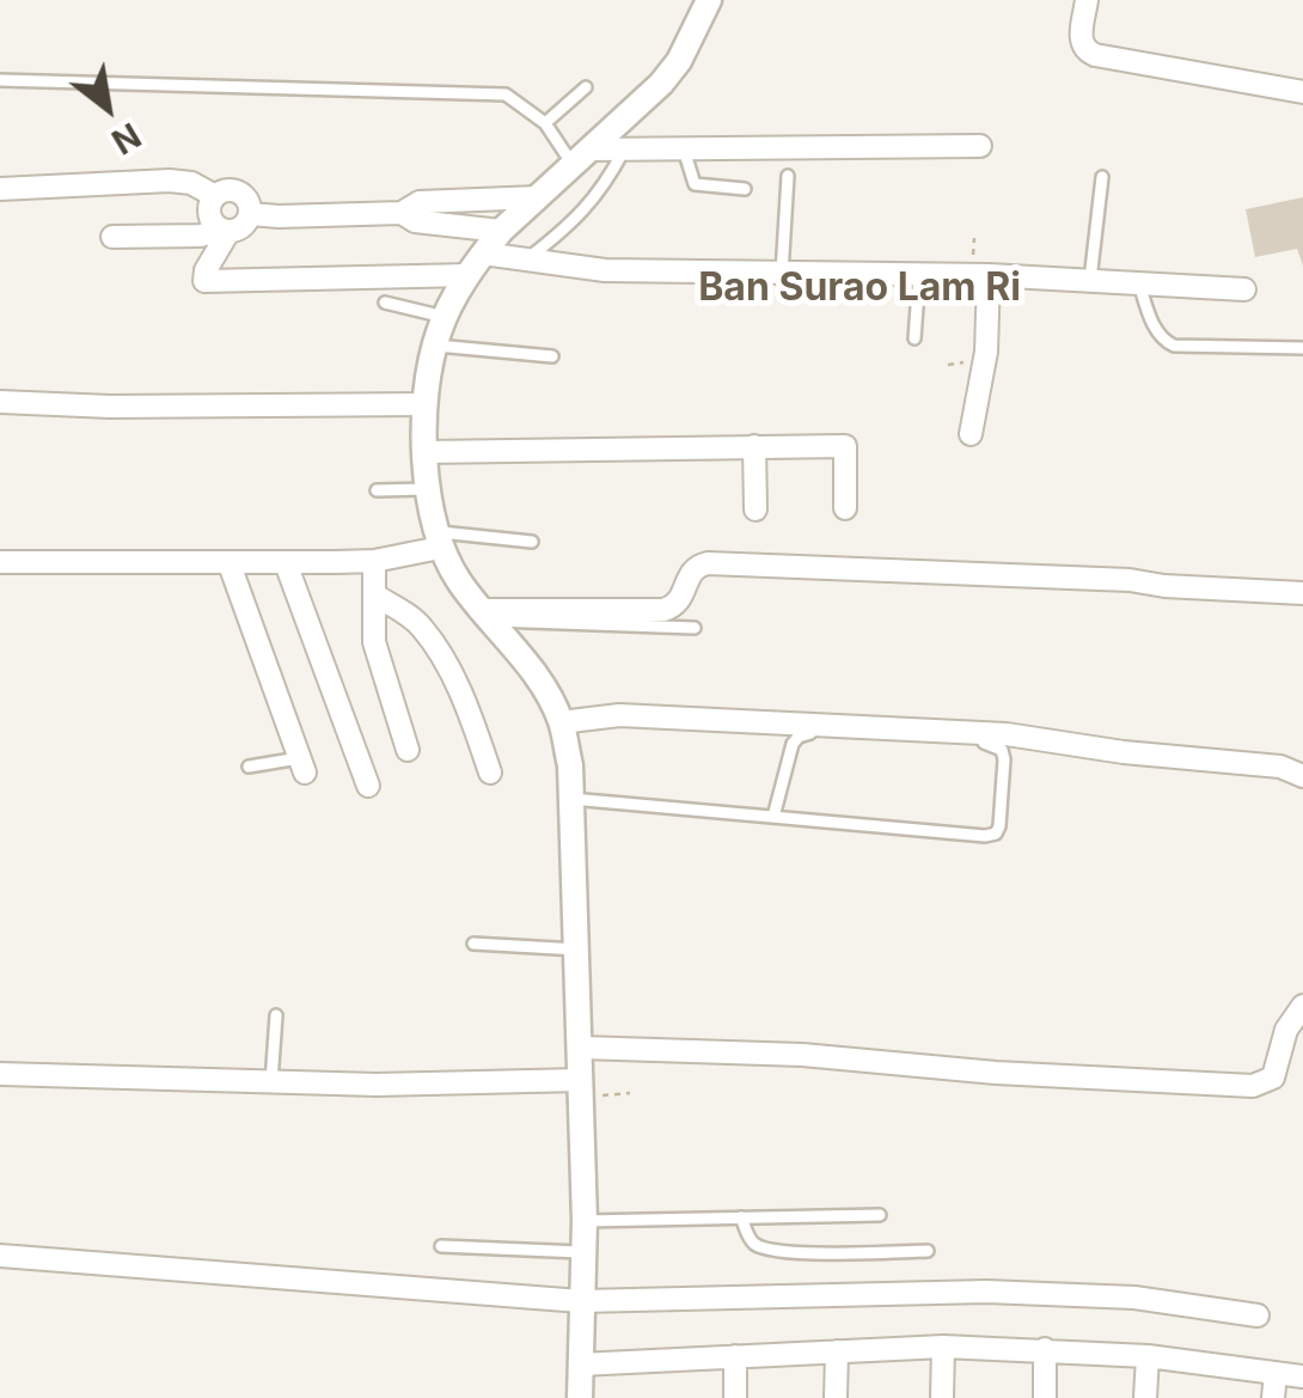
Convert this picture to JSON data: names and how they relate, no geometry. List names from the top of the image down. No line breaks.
{"districts":["Ban Surao Lam Ri"],"north":"bottom right"}
